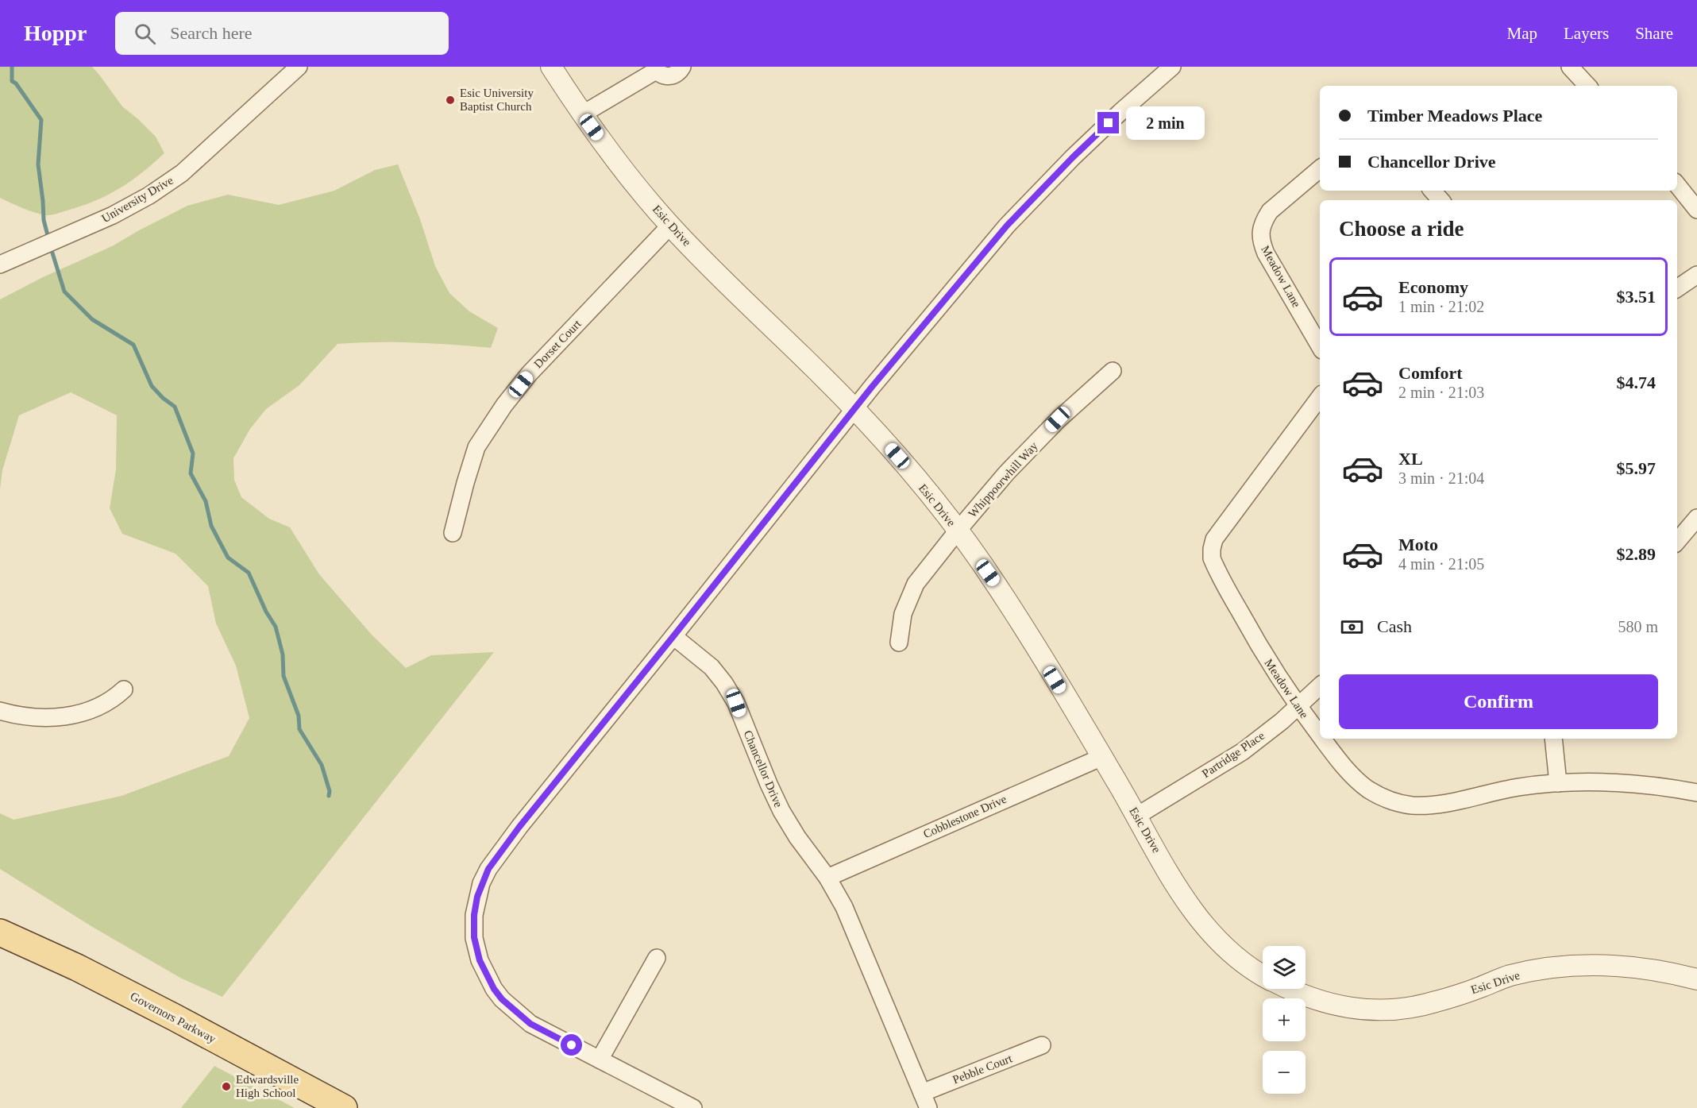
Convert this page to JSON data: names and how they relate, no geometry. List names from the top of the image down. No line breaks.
{"streets":{"main road":["Governors Parkway"],"street":["University Drive","Esic Drive","Meadow Lane","Dorset Court","Whippoorwhill Way","Partridge Place","Chancellor Drive","Cobblestone Drive","Pebble Court"]},"crossings":[["Esic Drive","Dorset Court"],["Esic Drive","Whippoorwhill Way"],["Esic Drive","Partridge Place"],["Esic Drive","Cobblestone Drive"],["Meadow Lane","Partridge Place"],["Chancellor Drive","Cobblestone Drive"],["Chancellor Drive","Pebble Court"]],"places":["Esic University Baptist Church","Edwardsville High School"],"page":{"header":"Hoppr","search":"Search here","nav":["Map","Layers","Share"],"banner":["Timber Meadows Place","Chancellor Drive"],"bubble":"2 min","heading":"Choose a ride","list":[{"name":"Economy","note":"1 min · 21:02","value":"$3.51"},{"name":"Comfort","note":"2 min · 21:03","value":"$4.74"},{"name":"XL","note":"3 min · 21:04","value":"$5.97"},{"name":"Moto","note":"4 min · 21:05","value":"$2.89"}],"pay":["Cash","580 m"],"buttons":"Confirm","map_buttons":["+","−"]}}
